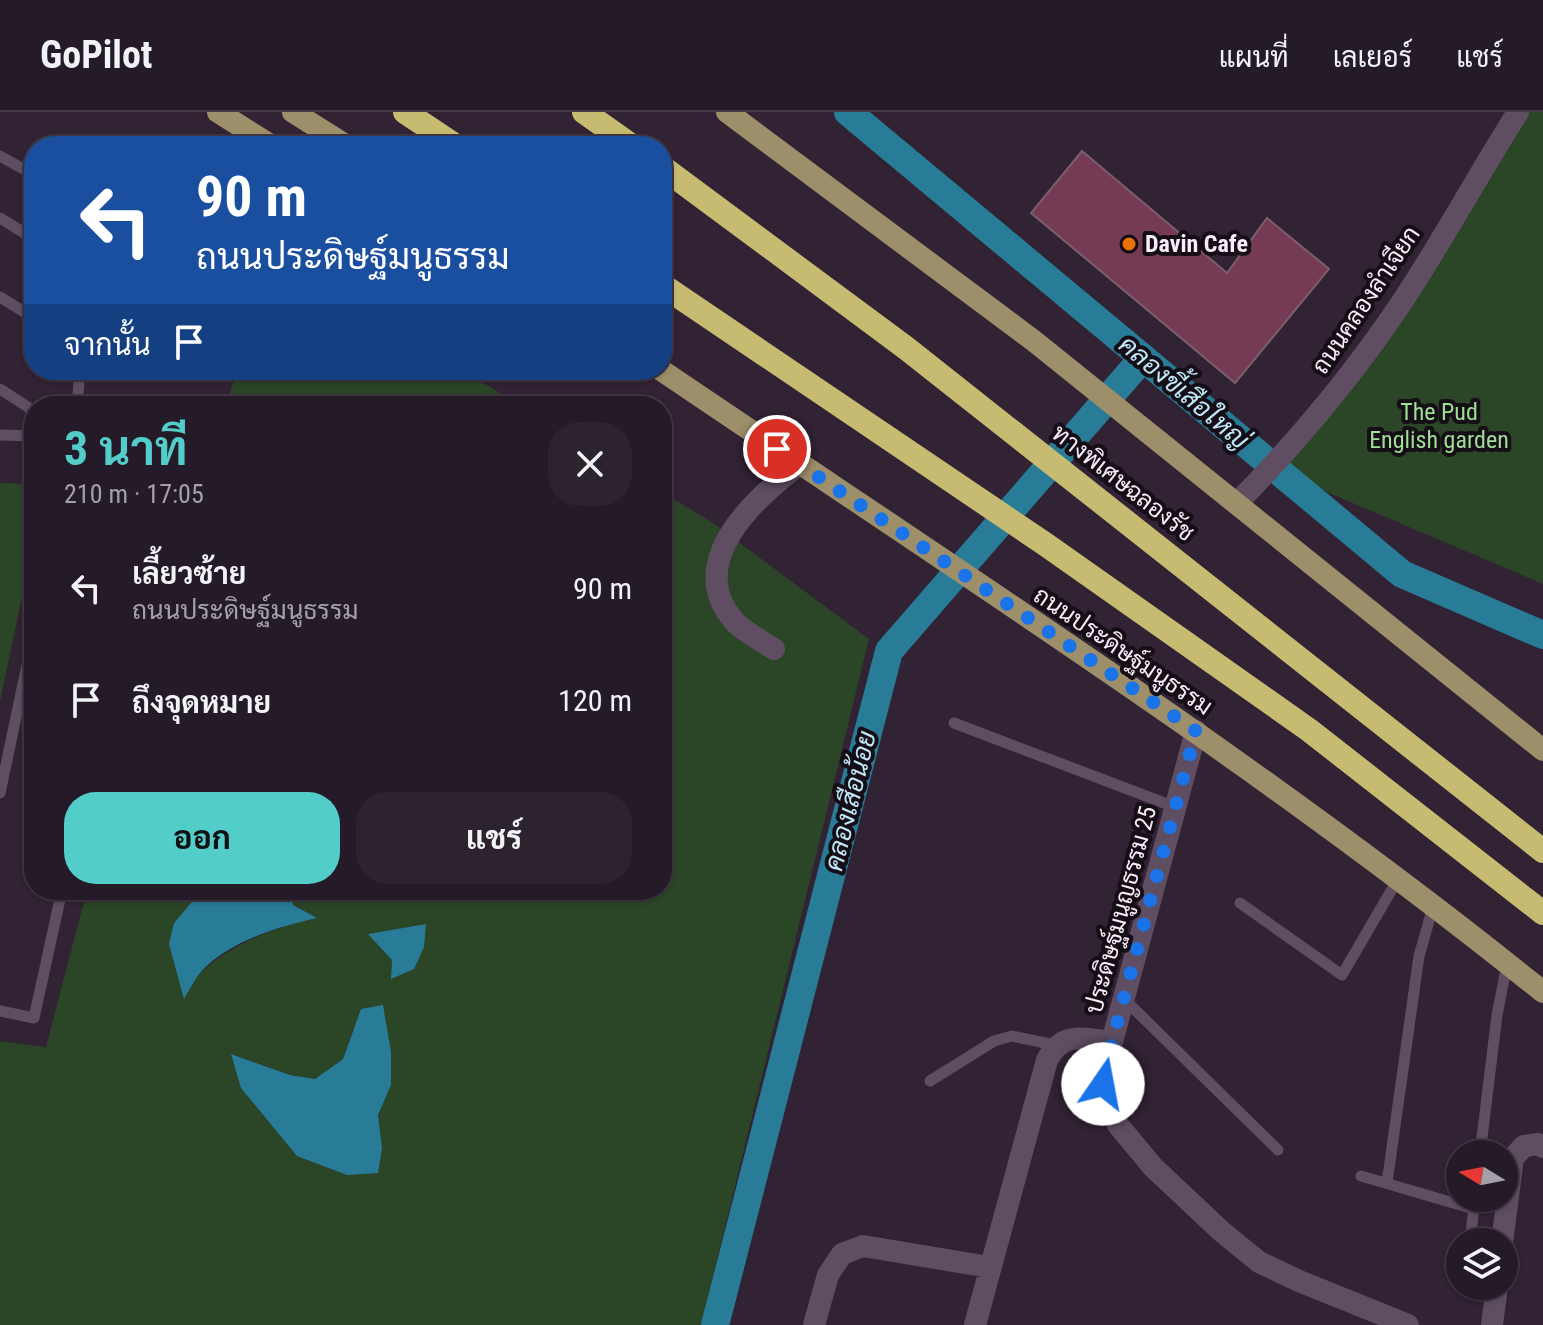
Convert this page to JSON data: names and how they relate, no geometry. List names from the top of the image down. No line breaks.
{"streets":{"highway":["ทางพิเศษฉลองรัช"],"main road":["ถนนประดิษฐ์มนูธรรม"],"street":["ถนนคลองลำเจียก","ประดิษฐ์มนูญธรรม 25"]},"crossings":[["ถนนประดิษฐ์มนูธรรม","ประดิษฐ์มนูญธรรม 25"]],"water":["คลองขี้เสือใหญ่","คลองเสือน้อย"],"parks":["The Pud English garden"],"places":["Davin Cafe"],"north":"left","page":{"header":"GoPilot","nav":["แผนที่","เลเยอร์","แชร์"],"turn":["90 m","ถนนประดิษฐ์มนูธรรม"],"then":"จากนั้น","heading":["3 นาที","210 m · 17:05"],"list":[{"name":"เลี้ยวซ้าย","note":"ถนนประดิษฐ์มนูธรรม","value":"90 m"},{"name":"ถึงจุดหมาย","value":"120 m"}],"buttons":["ออก","แชร์"]}}
